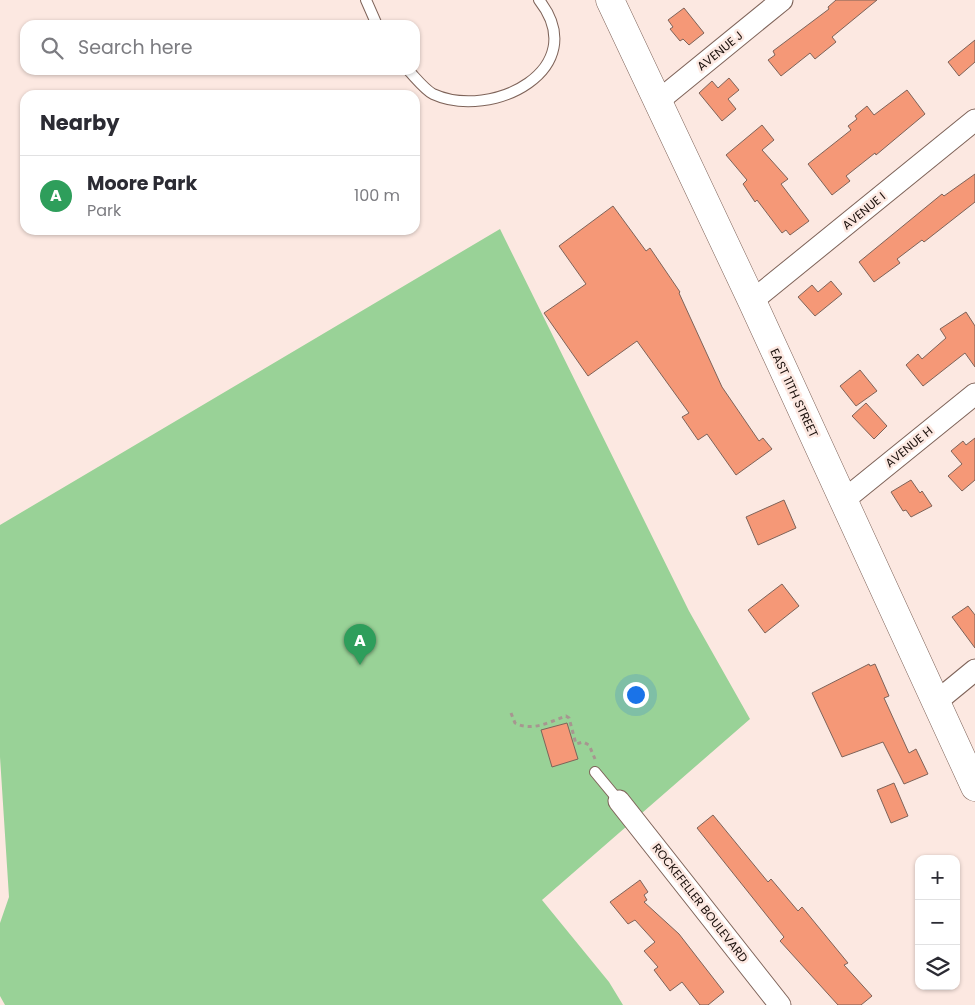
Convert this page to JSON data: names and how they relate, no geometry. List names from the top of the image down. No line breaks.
{"streets":{"street":["AVENUE J","AVENUE I","EAST 11TH STREET","AVENUE H","ROCKEFELLER BOULEVARD"]},"crossings":[["AVENUE J","EAST 11TH STREET"],["AVENUE I","EAST 11TH STREET"],["EAST 11TH STREET","AVENUE H"]],"page":{"search":"Search here","heading":"Nearby","list":[{"mark":"A","name":"Moore Park","note":"Park","value":"100 m"}],"pins":"A","map_buttons":["+","−"]}}
